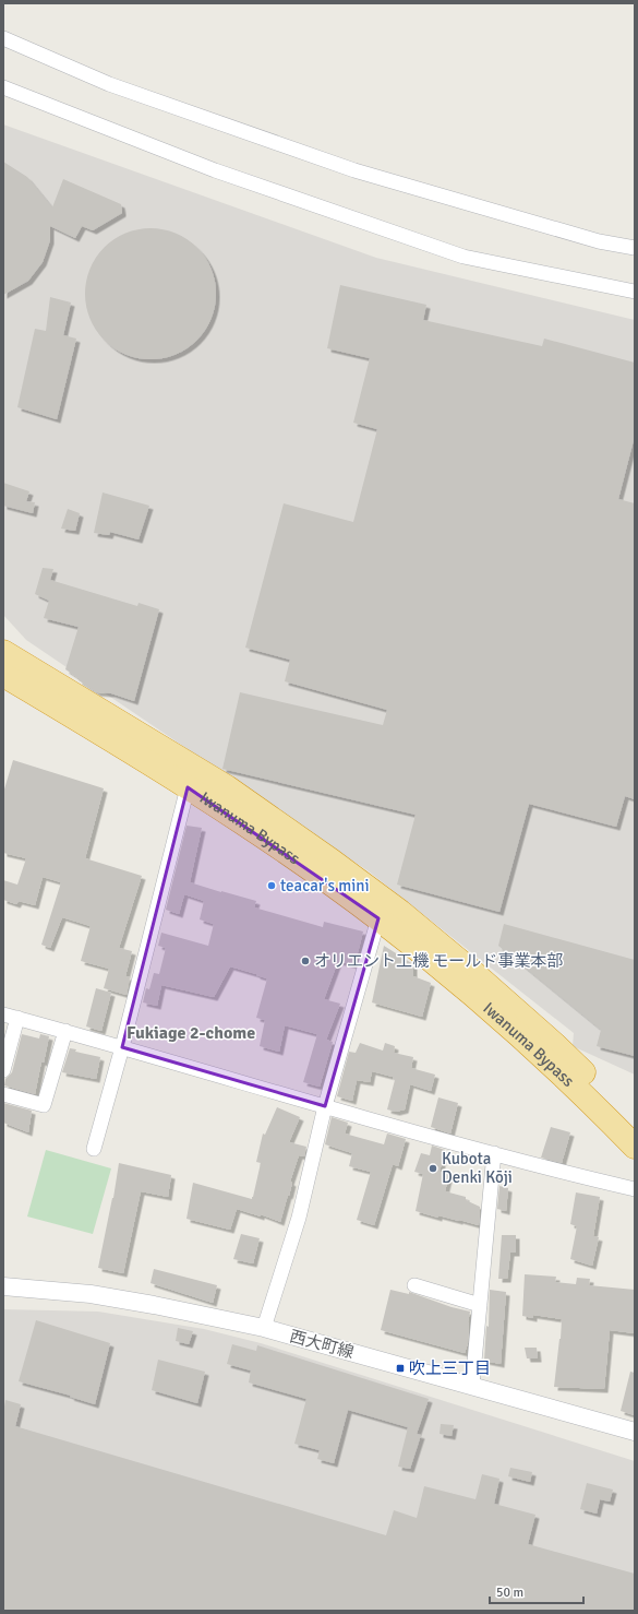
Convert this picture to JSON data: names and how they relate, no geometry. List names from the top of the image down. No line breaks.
{"streets":{"highway":["Iwanuma Bypass"],"street":["西大町線"]},"districts":["Fukiage 2-chome"],"places":{"other":["teacar's mini","オリエント工機 モールド事業本部","Kubota Denki Kōji"],"transit":["吹上三丁目"]},"scale_bar":"50 m"}
